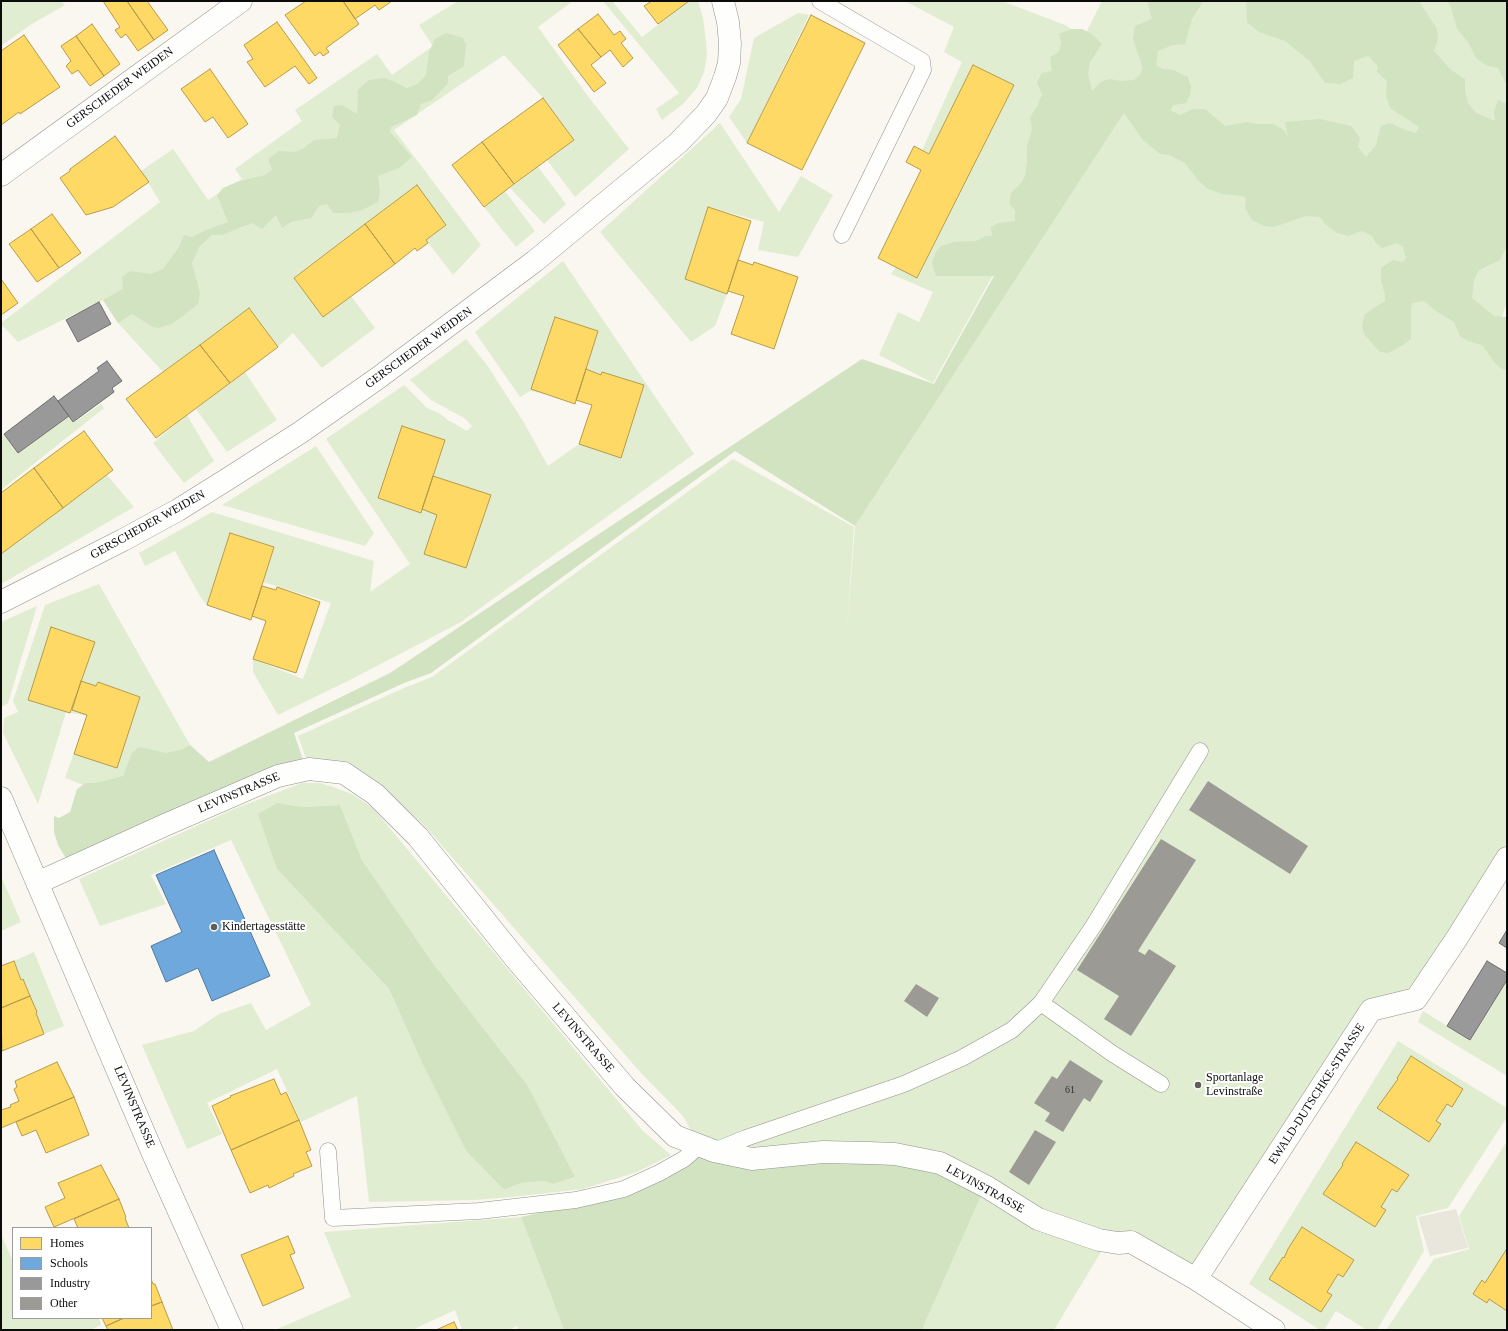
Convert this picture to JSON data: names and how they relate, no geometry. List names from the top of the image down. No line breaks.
{"streets":{"street":["GERSCHEDER WEIDEN","LEVINSTRASSE","EWALD-DUTSCHKE-STRASSE"]},"crossings":[["LEVINSTRASSE","EWALD-DUTSCHKE-STRASSE"]],"places":["Kindertagesstätte","Sportanlage Levinstraße"],"house_numbers":["61"],"legend":["Homes","Schools","Industry","Other"]}
